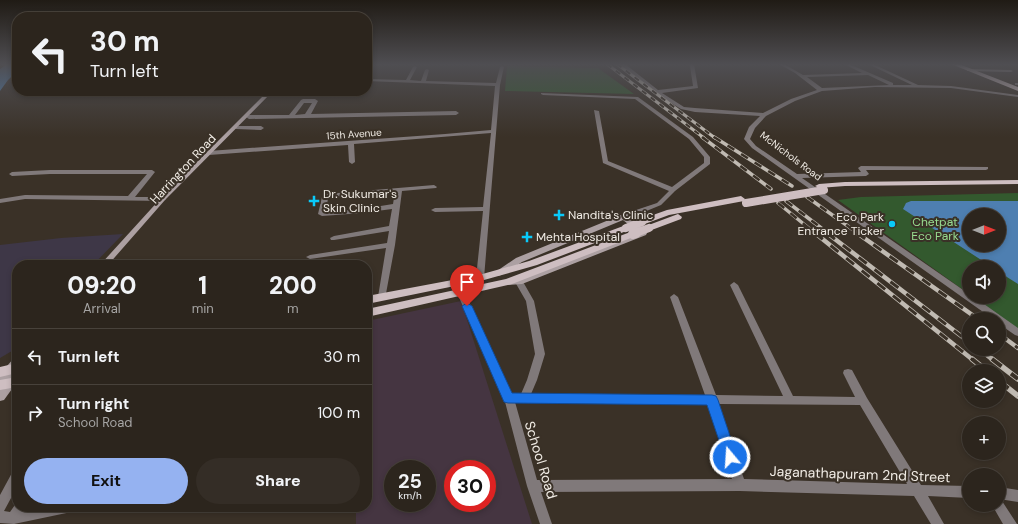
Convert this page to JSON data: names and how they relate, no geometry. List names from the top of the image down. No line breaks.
{"streets":{"street":["15th Avenue","McNichols Road","Harrington Road","School Road","Jaganathapuram 2nd Street"]},"crossings":[["15th Avenue","Harrington Road"],["School Road","Jaganathapuram 2nd Street"]],"parks":["Chetpat Eco Park"],"places":{"health":["Dr. Sukumar's Skin Clinic","Nandita's Clinic","Mehta Hospital"],"other":["Eco Park Entrance Ticker"]},"north":"right","page":{"turn":["30 m","Turn left"],"map_buttons":["+","−"],"eta":["09:20","Arrival","1","min","200","m"],"list":[{"name":"Turn left","value":"30 m"},{"name":"Turn right","note":"School Road","value":"100 m"}],"buttons":["Exit","Share"],"speed":"25 km/h","limit":"30"}}
